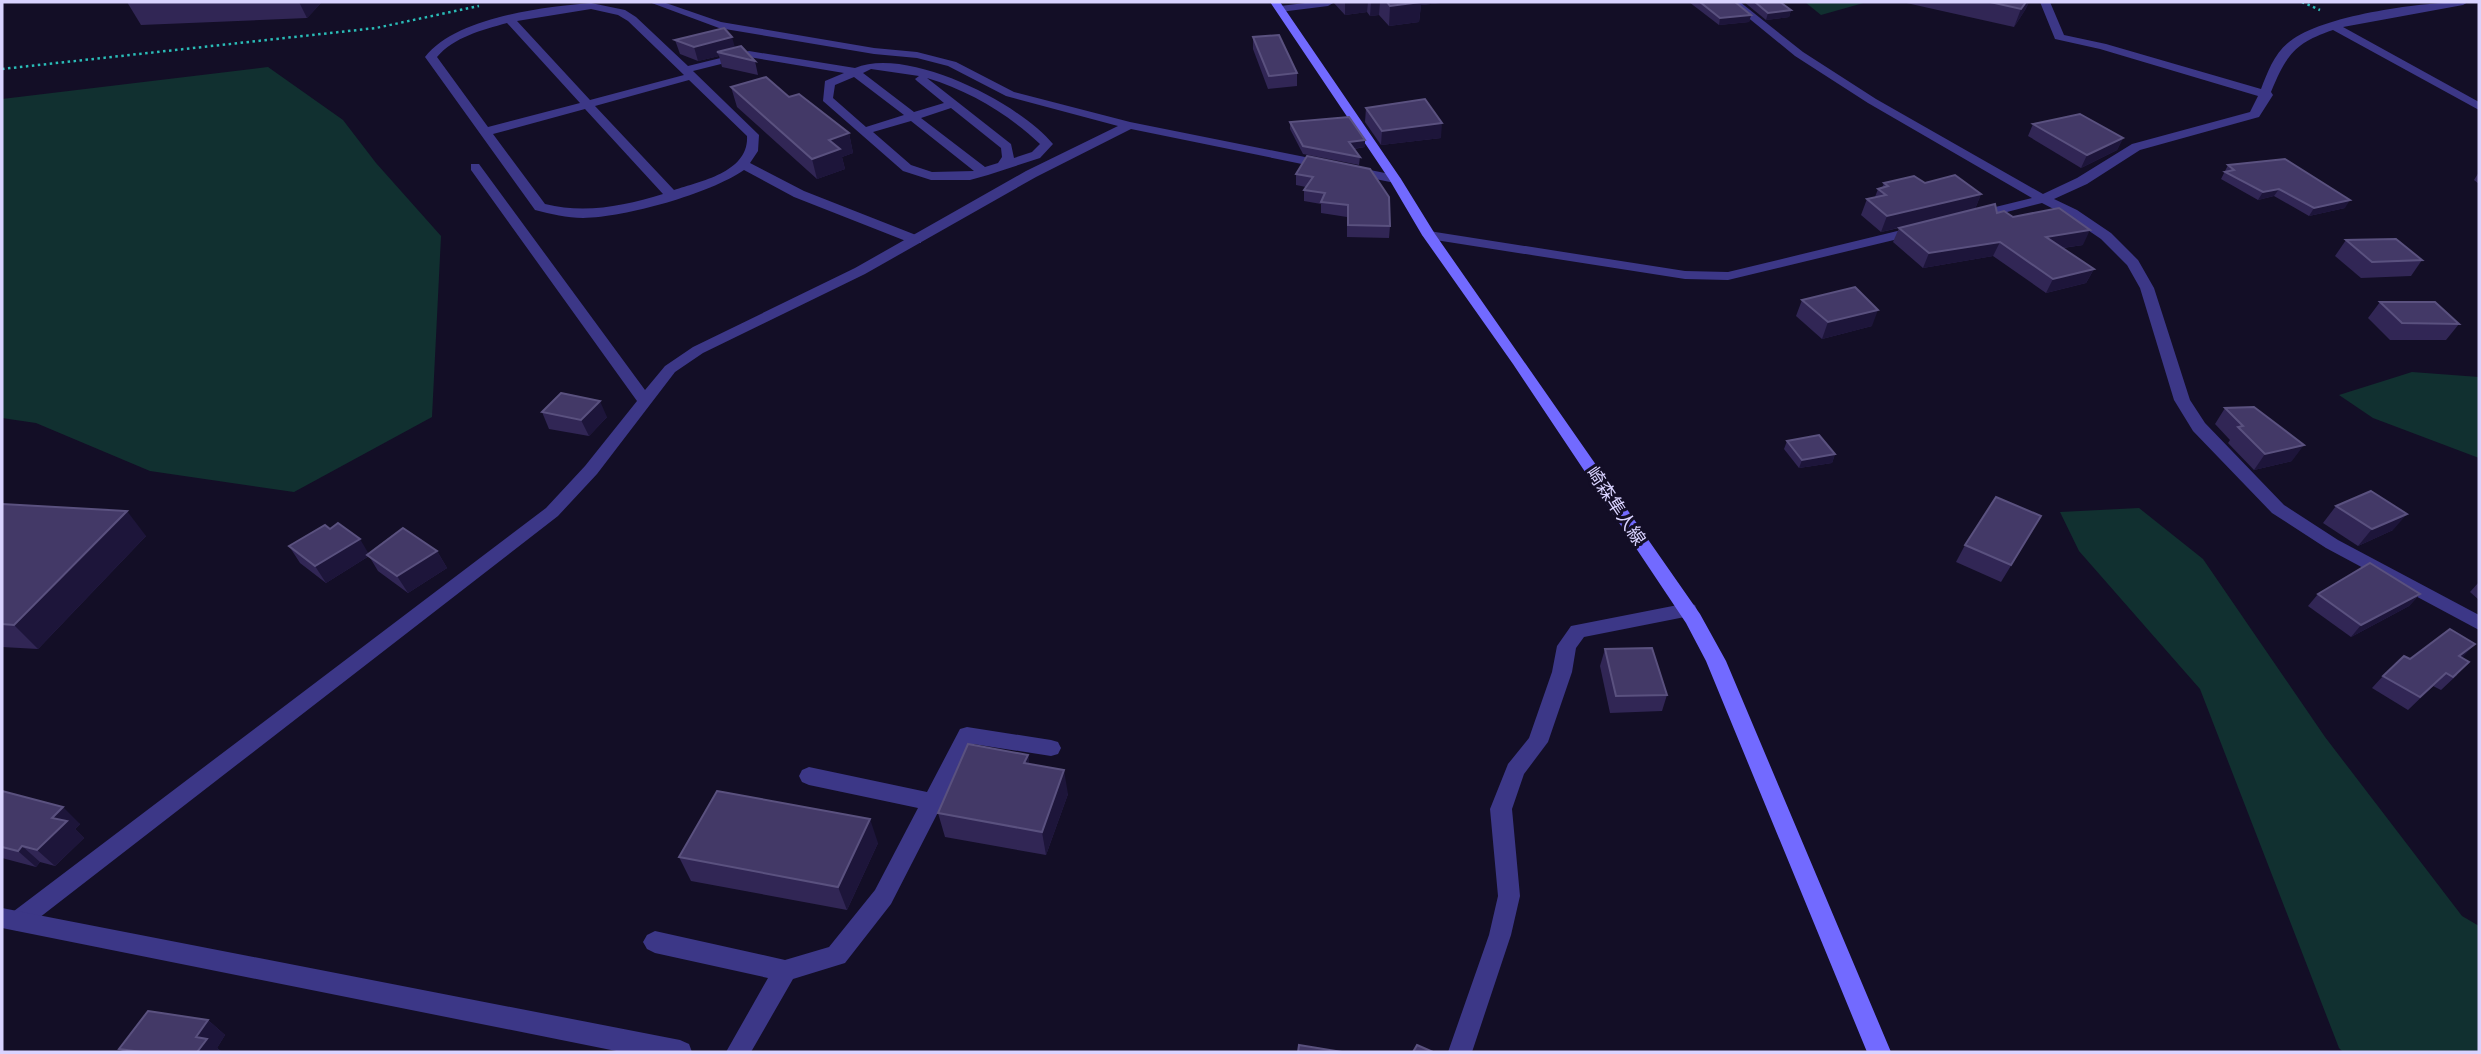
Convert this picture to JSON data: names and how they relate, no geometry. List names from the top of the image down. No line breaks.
{"streets":{"main road":["崎森隼人線"]}}
